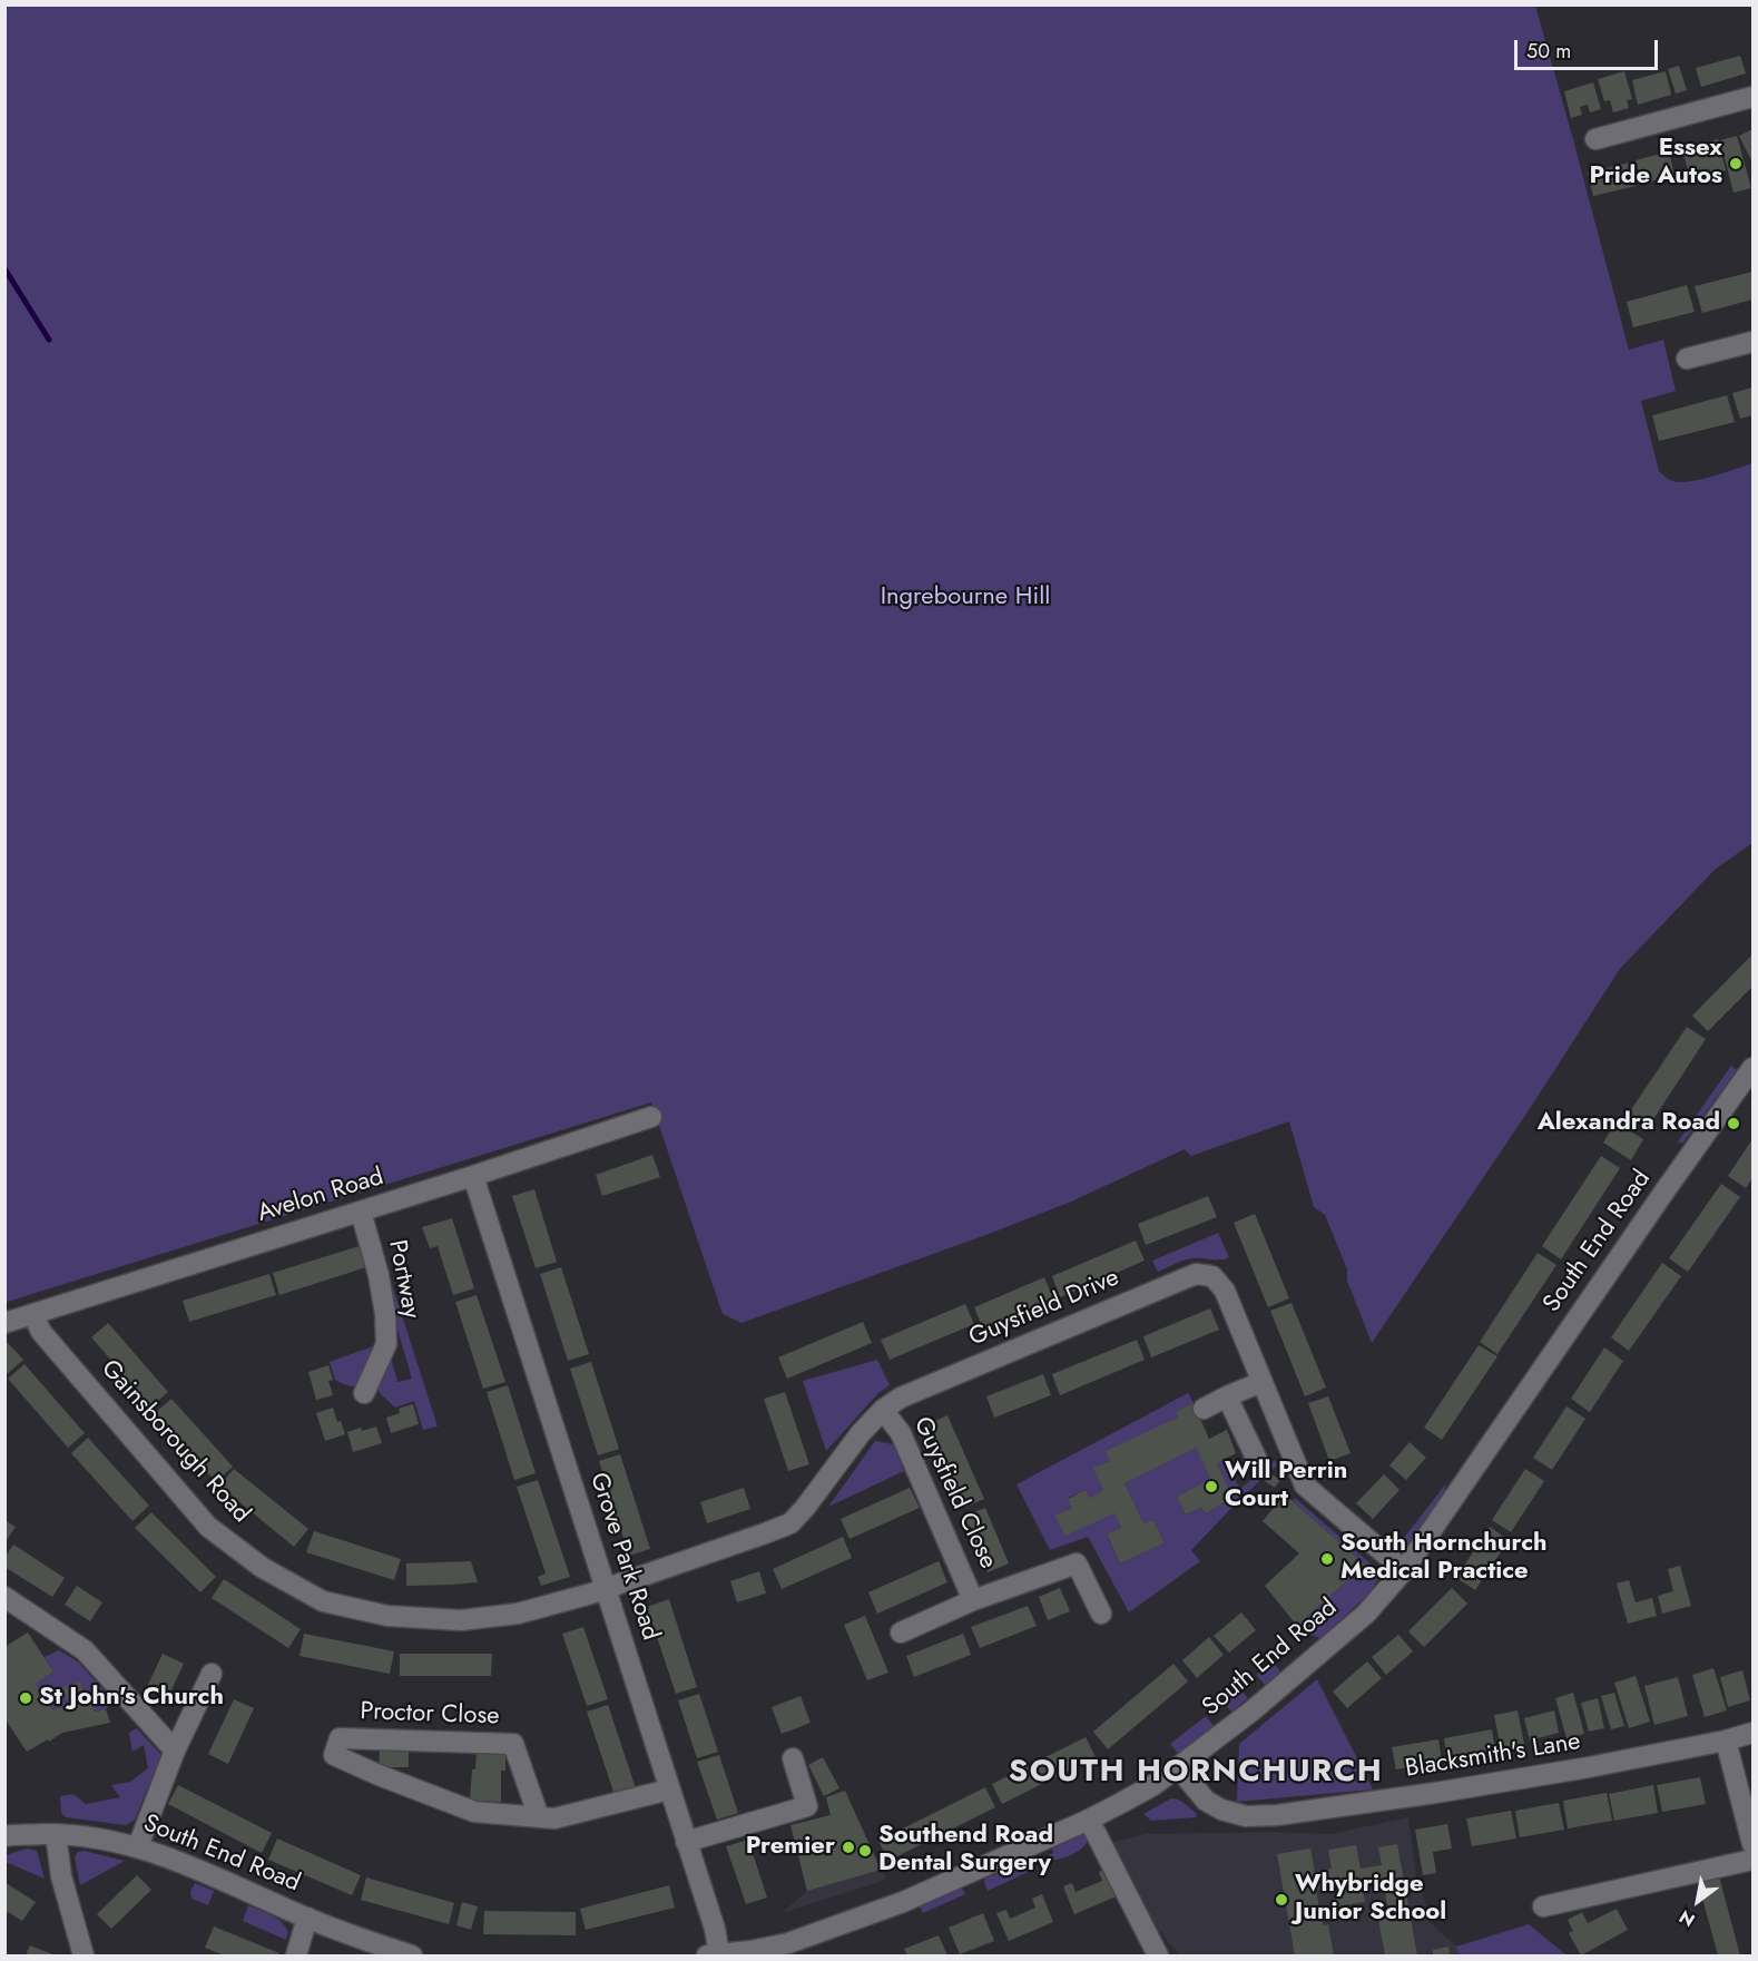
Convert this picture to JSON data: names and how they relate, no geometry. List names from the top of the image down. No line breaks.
{"streets":{"street":["Avelon Road","South End Road","Portway","Guysfield Drive","Gainsborough Road","Guysfield Close","Grove Park Road","Proctor Close","Blacksmith's Lane"]},"crossings":[["Avelon Road","Portway"],["Avelon Road","Gainsborough Road"],["Avelon Road","Grove Park Road"],["South End Road","Guysfield Drive"],["South End Road","Grove Park Road"],["South End Road","Blacksmith's Lane"],["Guysfield Drive","Gainsborough Road"],["Guysfield Drive","Guysfield Close"],["Guysfield Drive","Grove Park Road"],["Gainsborough Road","Grove Park Road"],["Grove Park Road","Proctor Close"]],"districts":["SOUTH HORNCHURCH"],"parks":["Ingrebourne Hill"],"places":["Essex Pride Autos","Alexandra Road","Will Perrin Court","South Hornchurch Medical Practice","St John's Church","Premier","Southend Road Dental Surgery","Whybridge Junior School"],"scale_bar":"50 m","north":"bottom left"}
